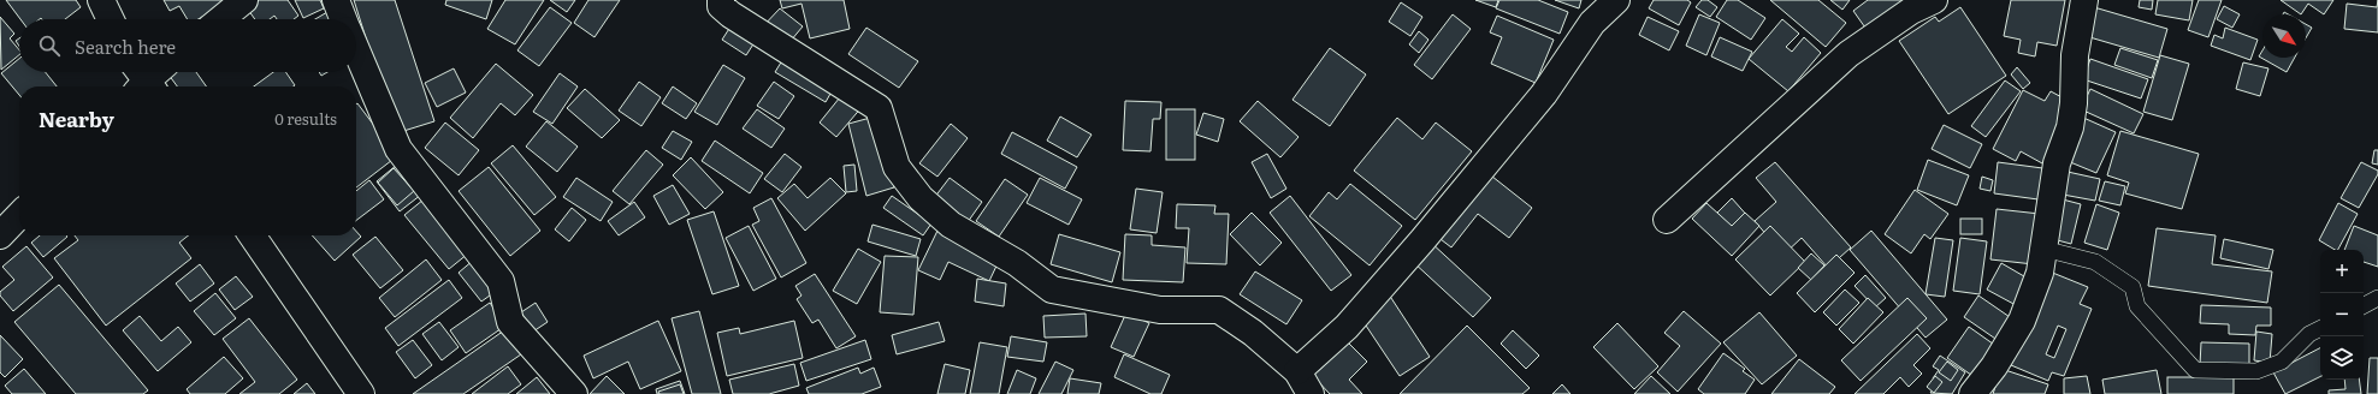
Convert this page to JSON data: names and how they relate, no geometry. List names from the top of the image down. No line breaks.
{"north":"bottom right","page":{"search":"Search here","heading":["Nearby","0 results"],"map_buttons":["+","−"]}}
